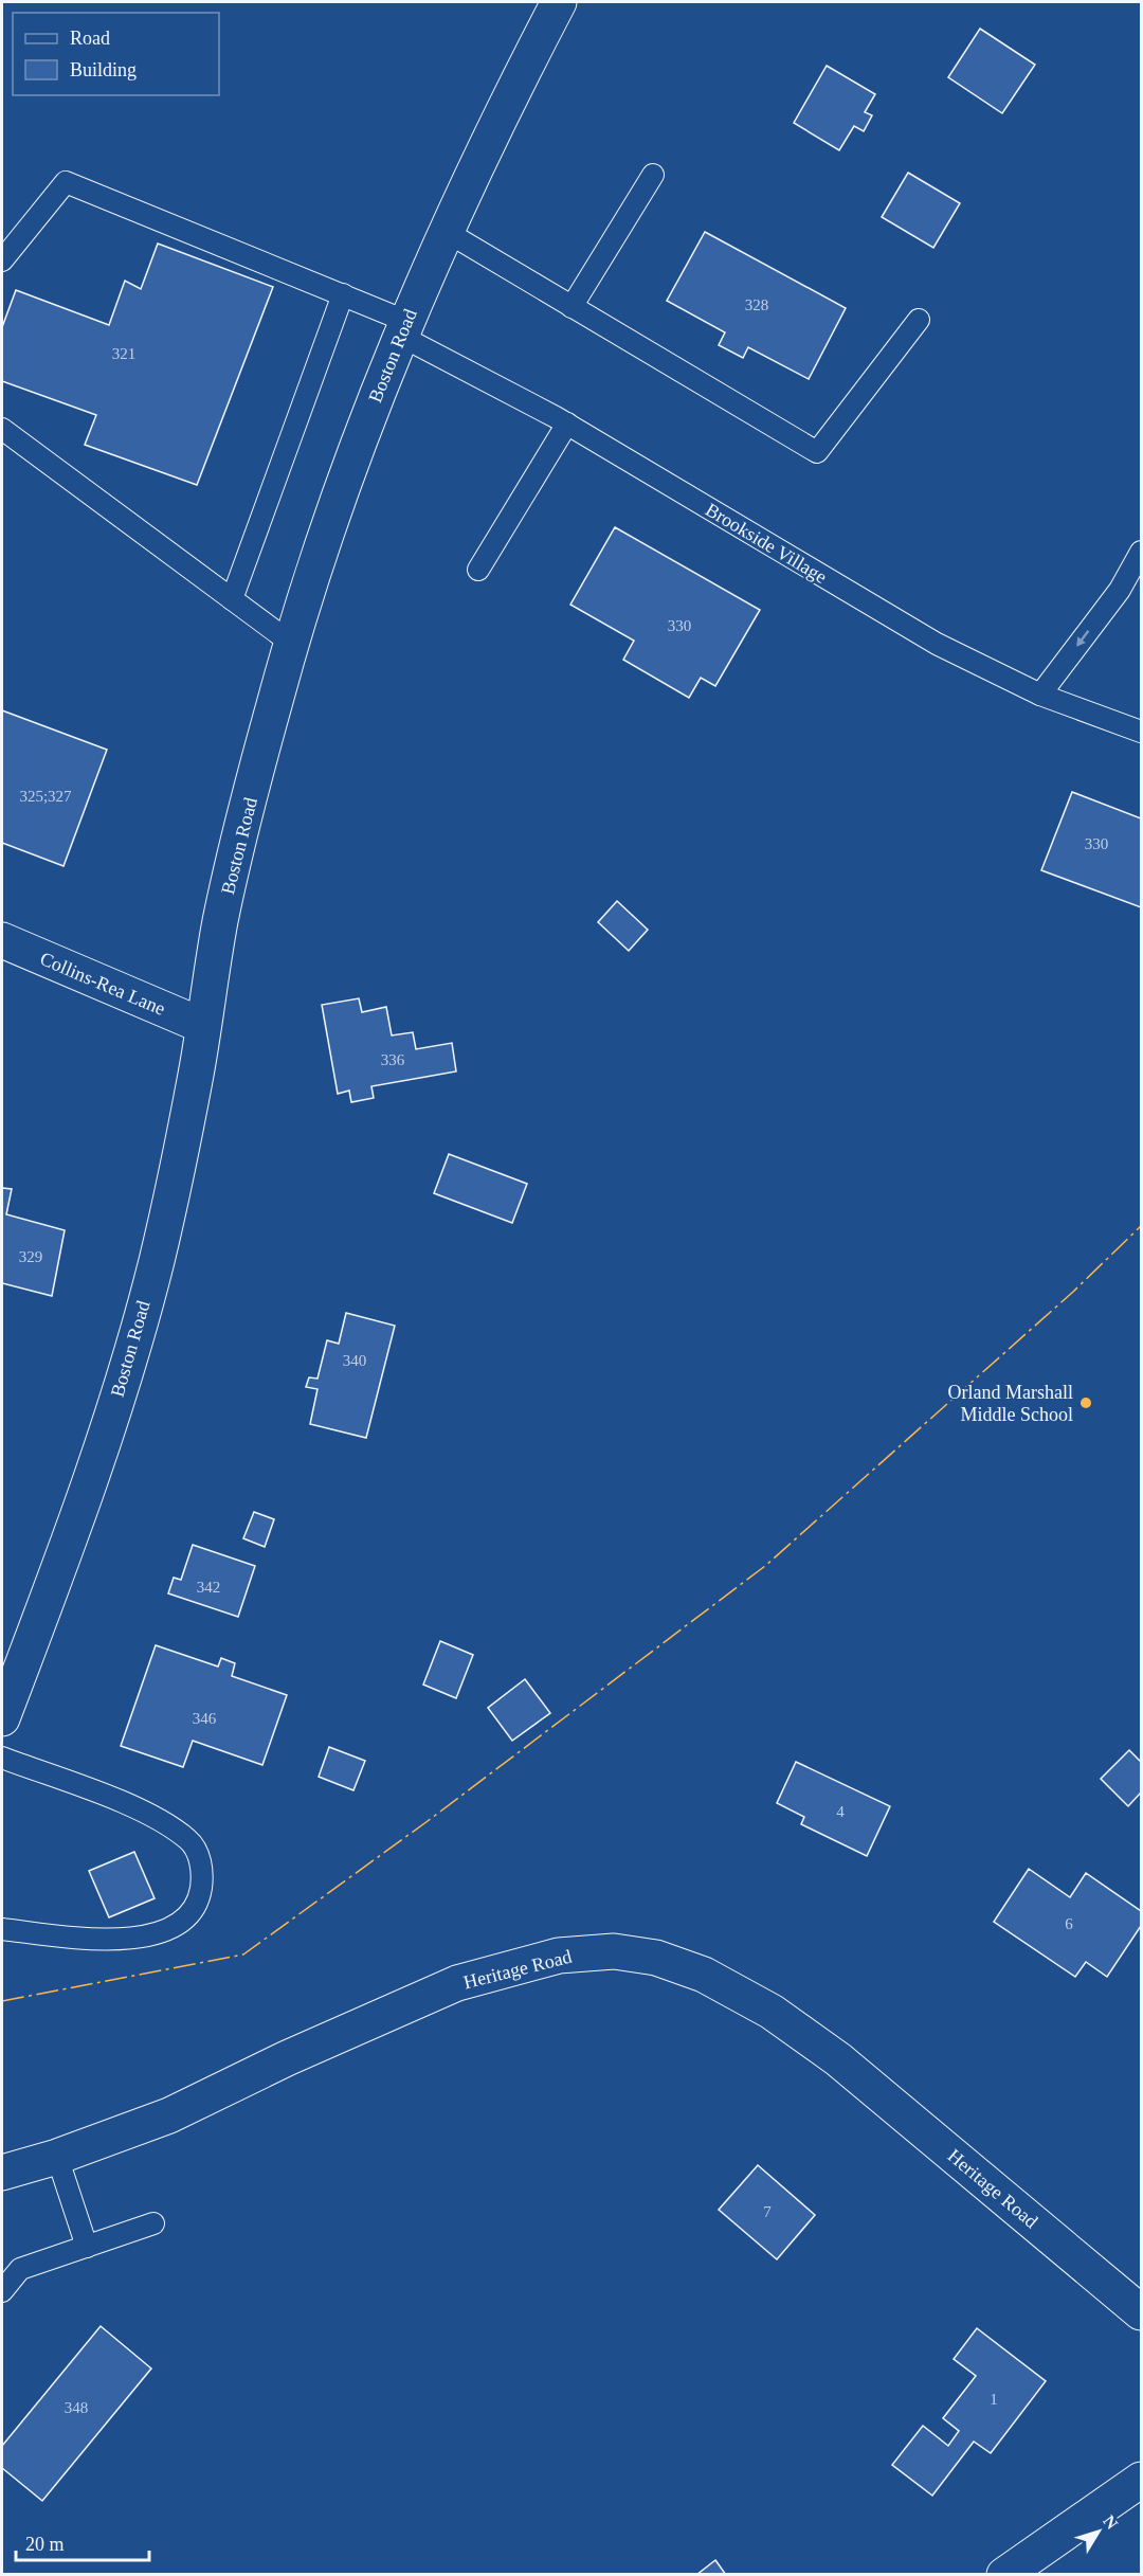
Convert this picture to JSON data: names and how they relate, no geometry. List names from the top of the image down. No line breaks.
{"streets":{"main road":["Boston Road","Collins-Rea Lane","Heritage Road"],"lane":["Brookside Village"]},"crossings":[["Boston Road","Brookside Village"],["Boston Road","Collins-Rea Lane"]],"places":["Orland Marshall Middle School"],"house_numbers":["328","321","330","325;327","330","336","329","340","342","346","4","6","7","1","348"],"legend":["Road","Building"],"scale_bar":"20 m","north":"top right"}
